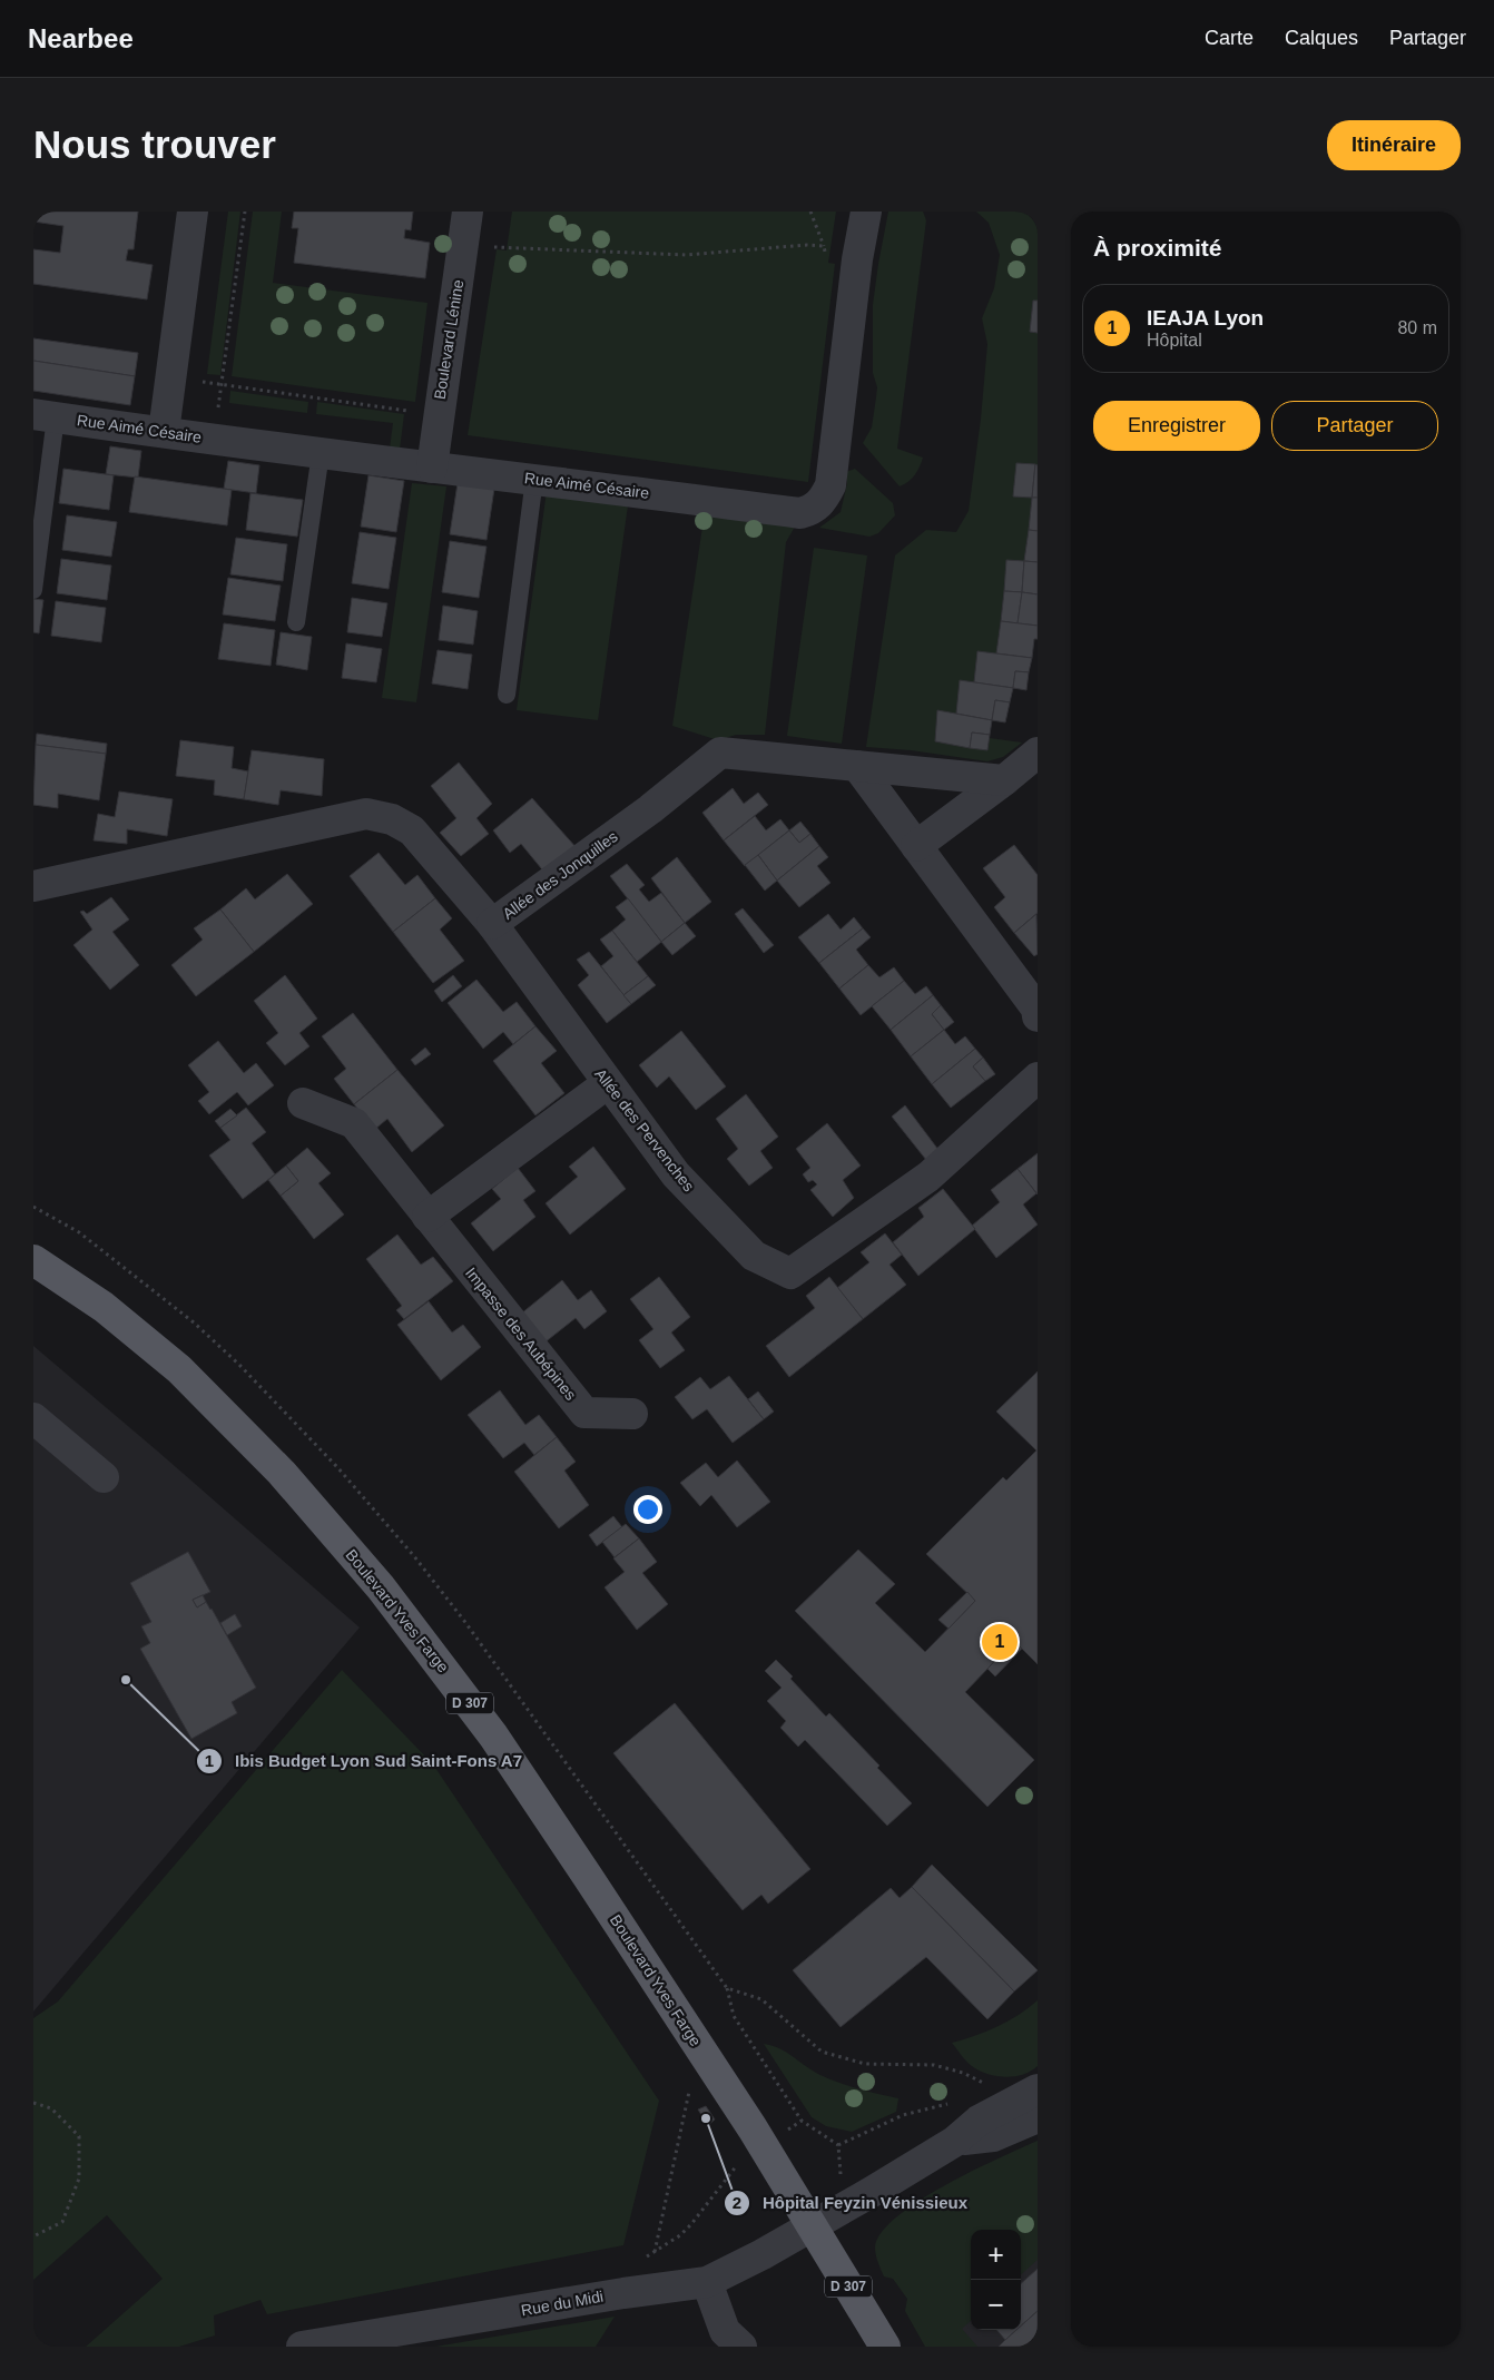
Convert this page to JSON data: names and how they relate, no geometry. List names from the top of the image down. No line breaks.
{"streets":{"main road":["Boulevard Yves Farge","D 307"],"street":["Boulevard Lénine","Rue Aimé Césaire","Allée des Jonquilles","Allée des Pervenches","Impasse des Aubépines","Rue du Midi"]},"crossings":[["Boulevard Lénine","Rue Aimé Césaire"],["Allée des Jonquilles","Allée des Pervenches"],["Boulevard Yves Farge","D 307"],["Boulevard Yves Farge","Rue du Midi"],["D 307","Rue du Midi"]],"places":["Ibis Budget Lyon Sud Saint-Fons A7","Hôpital Feyzin Vénissieux"],"page":{"header":"Nearbee","nav":["Carte","Calques","Partager"],"buttons":["Itinéraire",["Enregistrer","Partager"]],"title":"Nous trouver","heading":"À proximité","list":[{"mark":"1","name":"IEAJA Lyon","note":"Hôpital","value":"80 m"}],"pins":"1","map_buttons":["+","−"]}}
